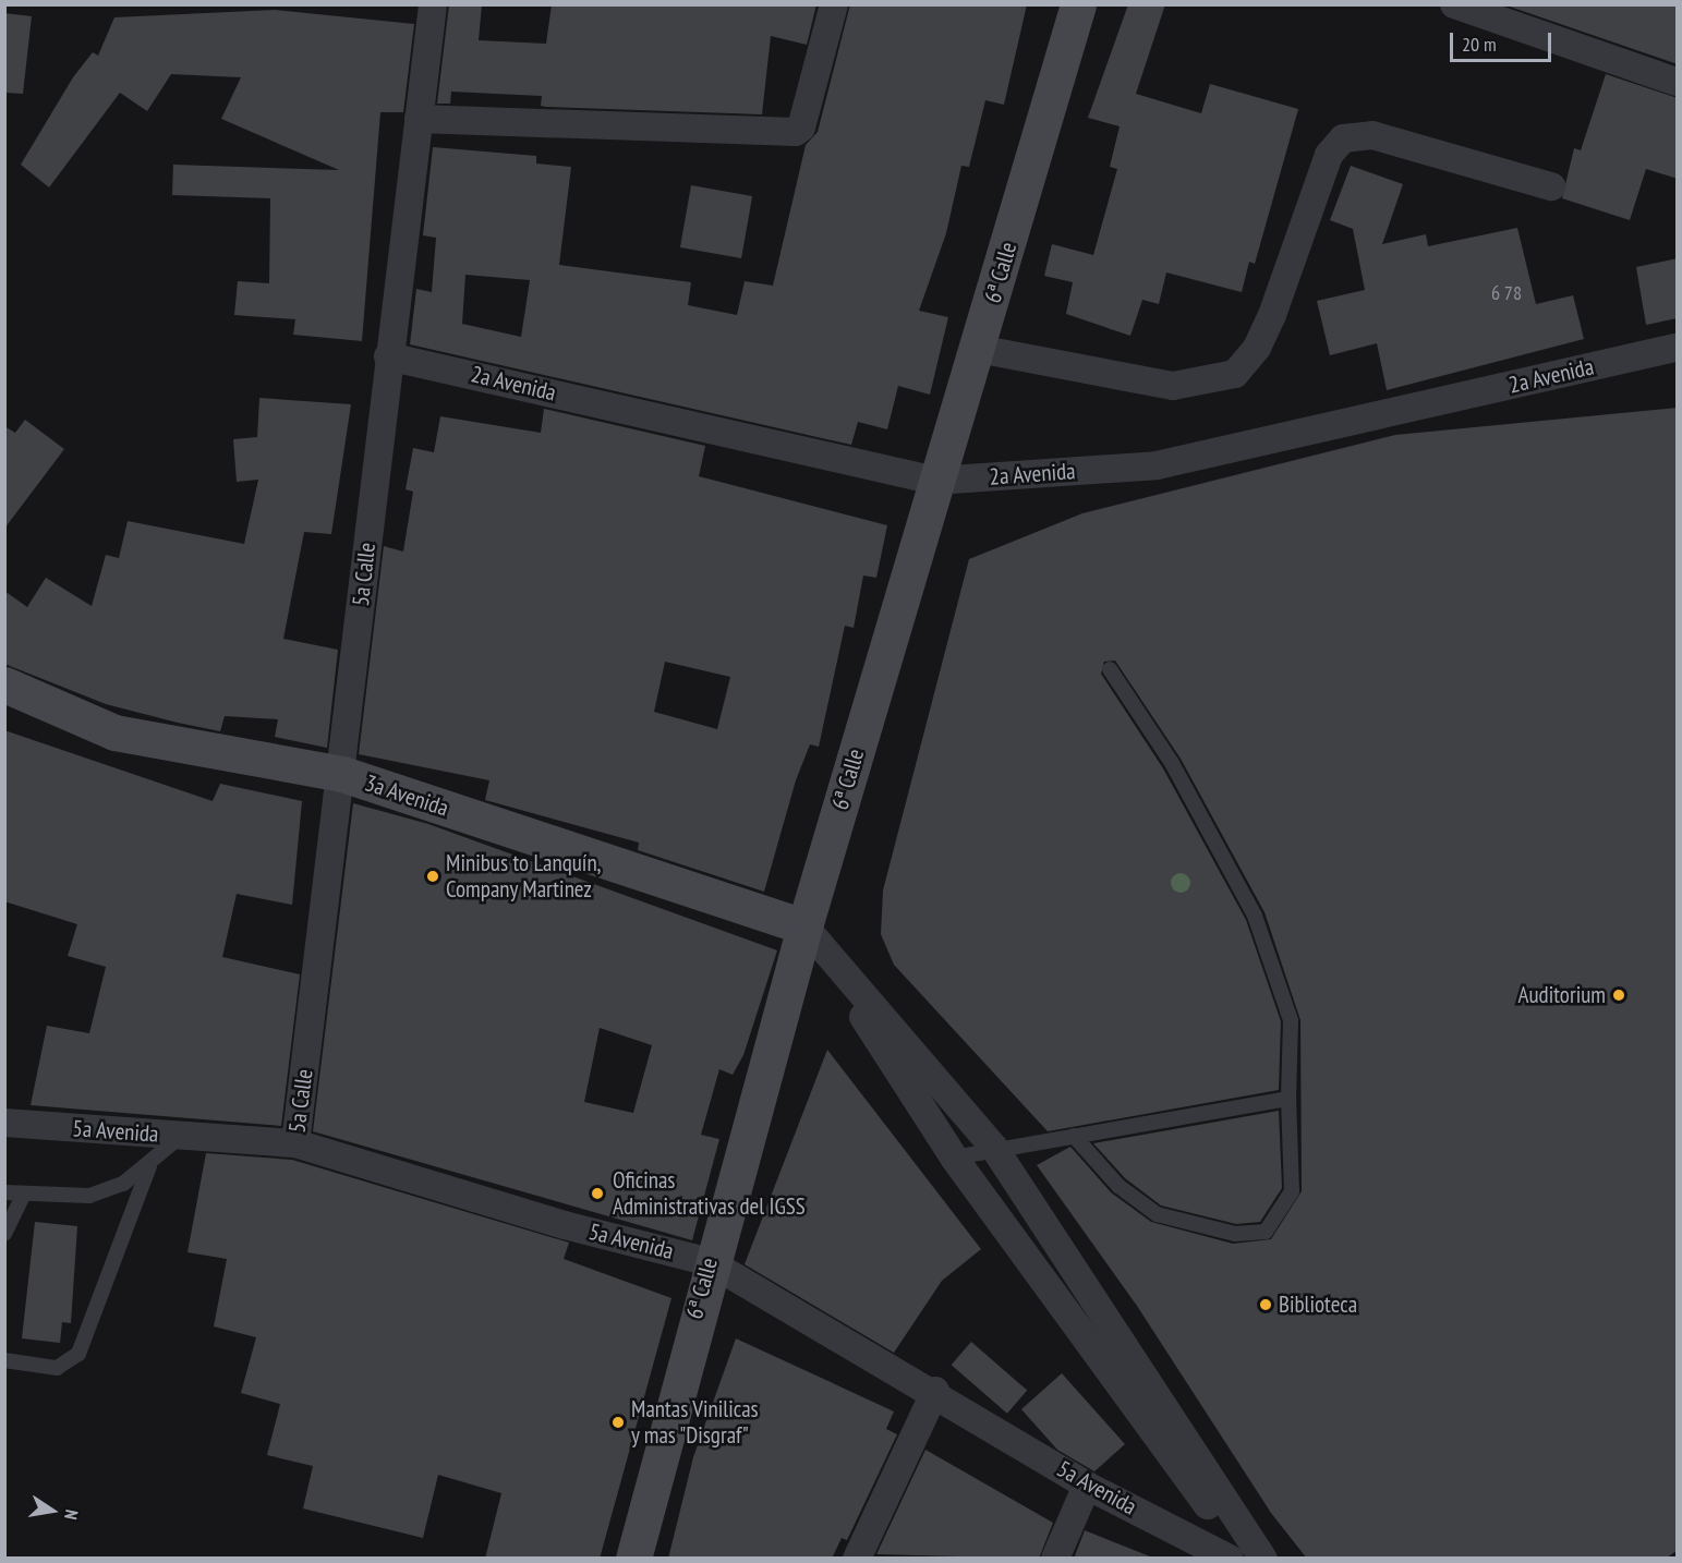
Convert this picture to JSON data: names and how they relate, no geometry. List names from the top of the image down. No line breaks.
{"streets":{"main road":["6ª Calle","3a Avenida"],"street":["2a Avenida","5a Calle","5a Avenida"]},"crossings":[["6ª Calle","2a Avenida"],["6ª Calle","3a Avenida"],["6ª Calle","5a Avenida"],["2a Avenida","5a Calle"],["5a Calle","3a Avenida"],["5a Calle","5a Avenida"]],"places":["Minibus to Lanquín, Company Martinez","Auditorium","Oficinas Administrativas del IGSS","Biblioteca","Mantas Vinilicas y mas \"Disgraf\""],"house_numbers":["6 78"],"scale_bar":"20 m","north":"right"}
